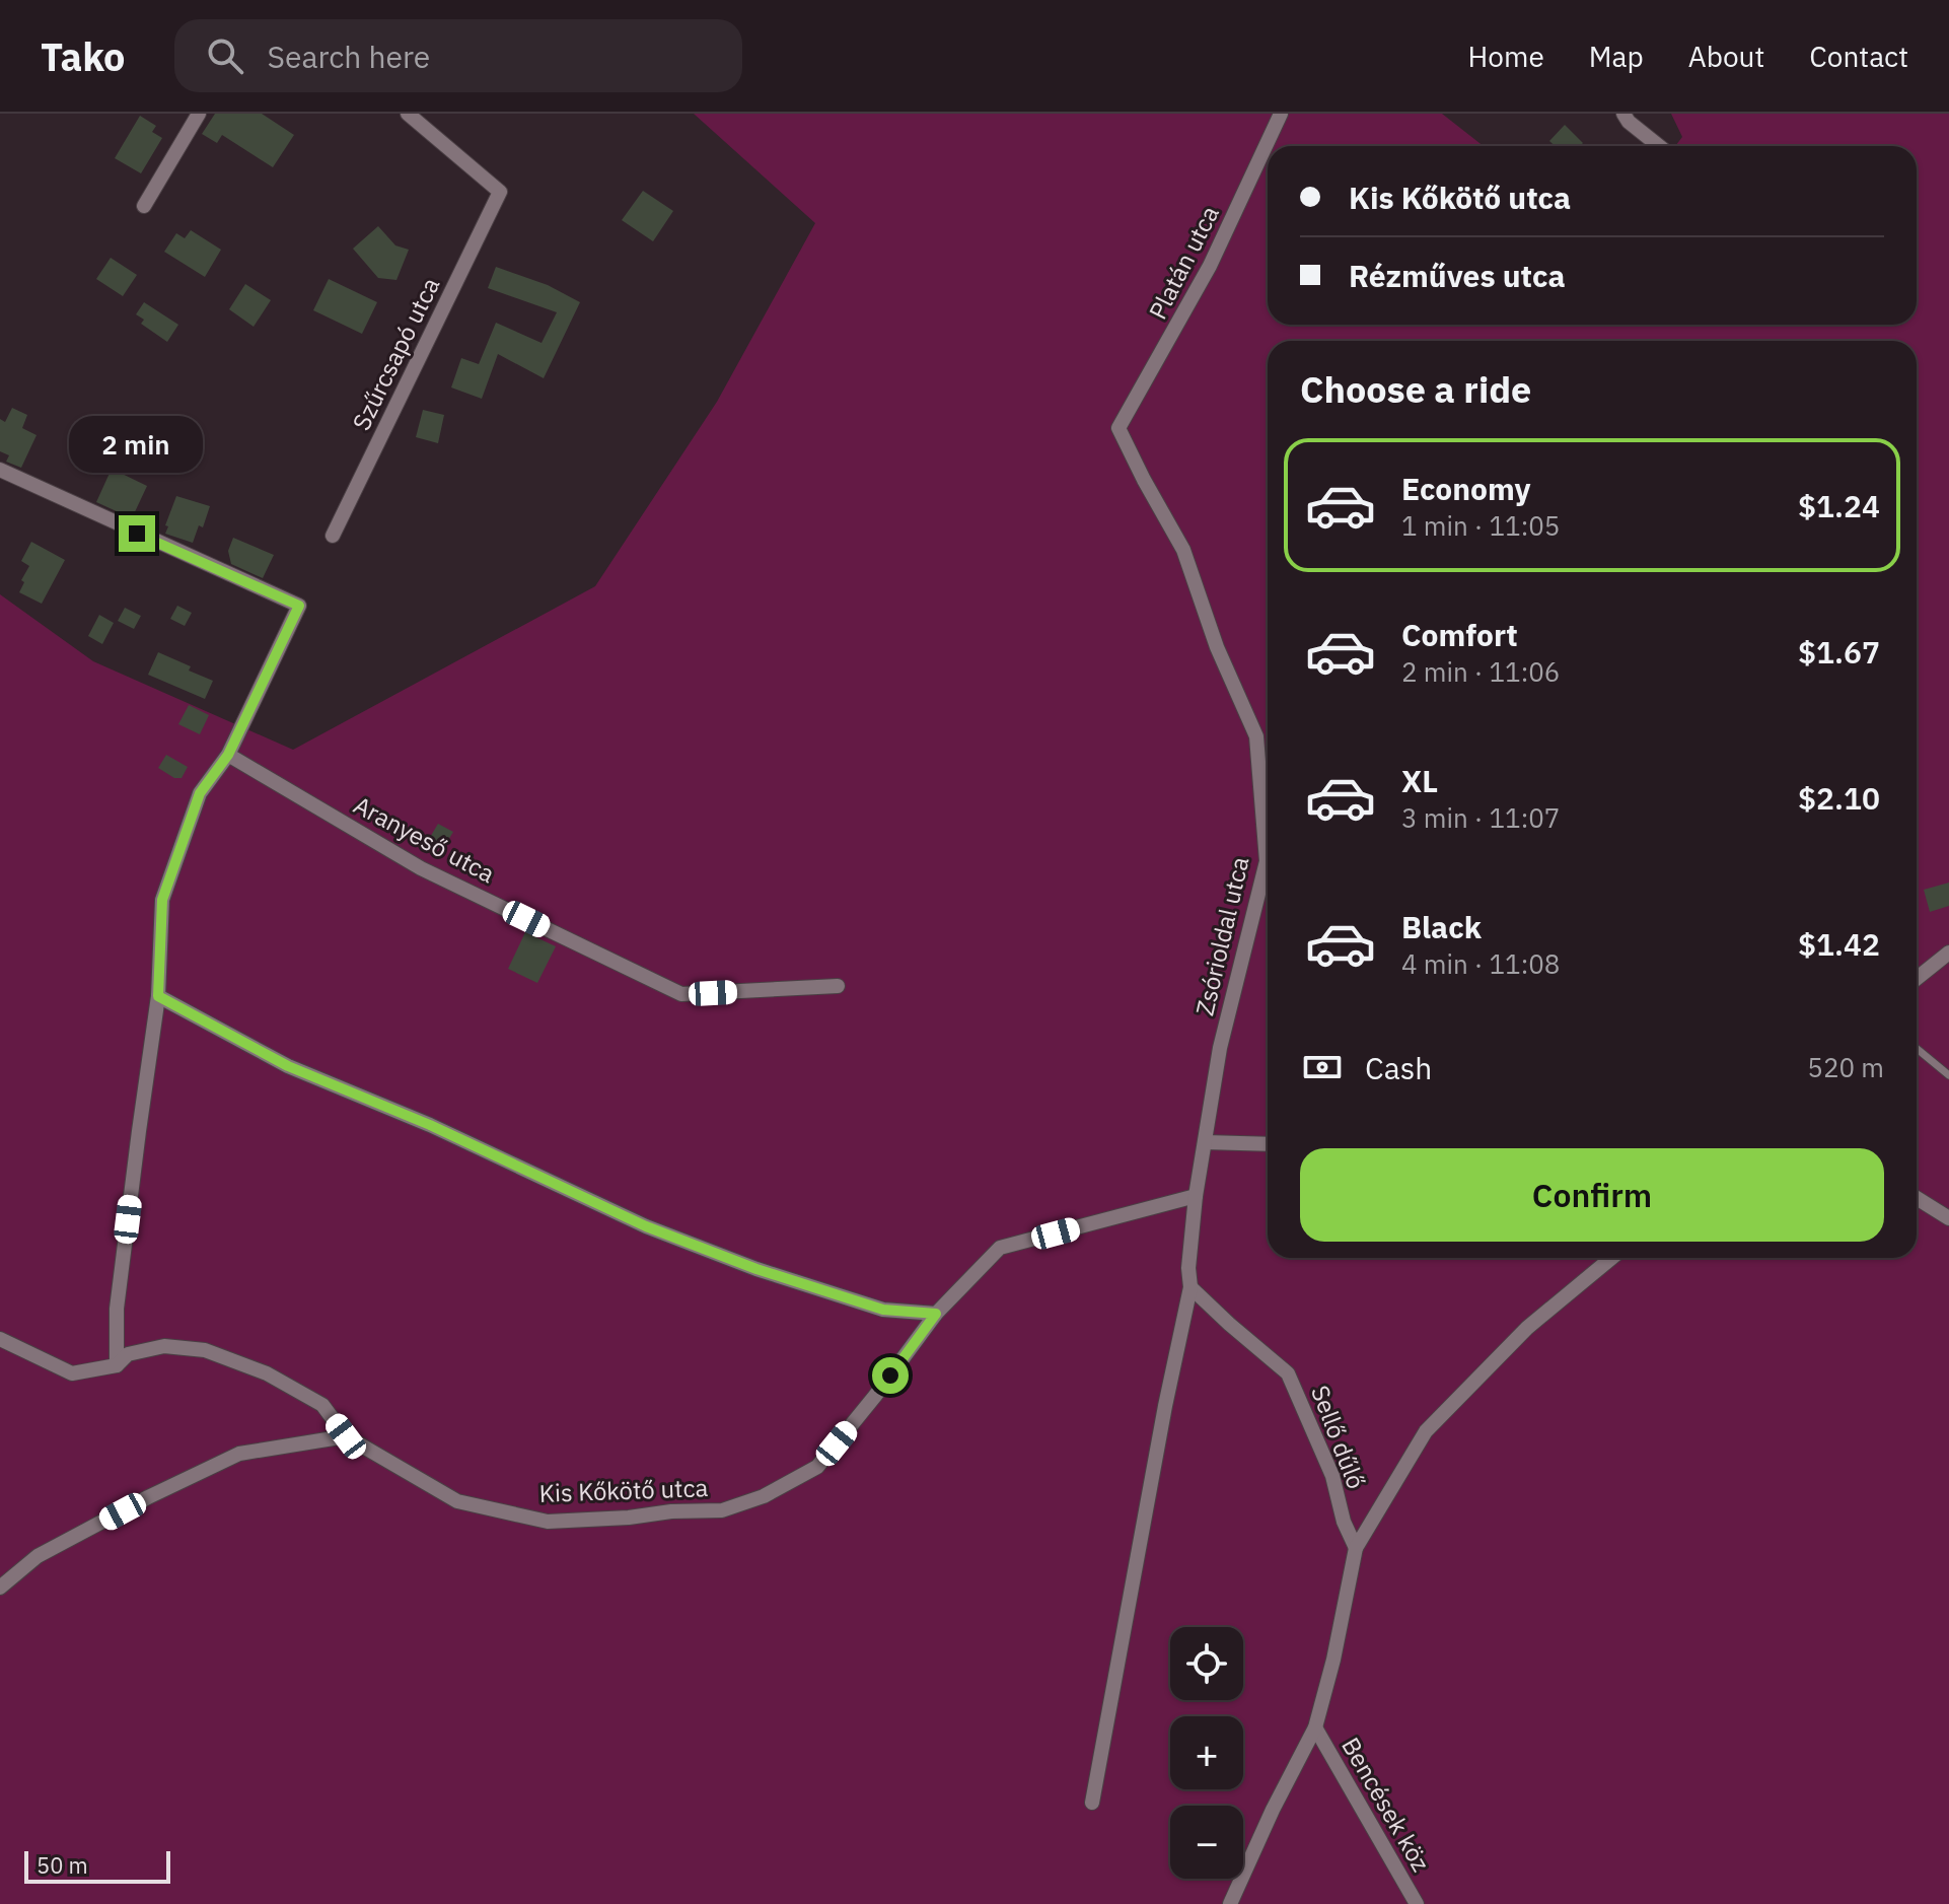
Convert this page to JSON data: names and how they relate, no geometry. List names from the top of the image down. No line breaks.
{"streets":{"street":["Platán utca","Szűrcsapó utca","Aranyeső utca","Zsórioldal utca","Sellő dűlő","Kis Kőkötő utca","Bencések köz"]},"crossings":[["Platán utca","Zsórioldal utca"],["Zsórioldal utca","Sellő dűlő"],["Zsórioldal utca","Kis Kőkötő utca"]],"scale_bar":"50 m","page":{"header":"Tako","search":"Search here","nav":["Home","Map","About","Contact"],"banner":["Kis Kőkötő utca","Rézműves utca"],"heading":"Choose a ride","bubble":"2 min","list":[{"name":"Economy","note":"1 min · 11:05","value":"$1.24"},{"name":"Comfort","note":"2 min · 11:06","value":"$1.67"},{"name":"XL","note":"3 min · 11:07","value":"$2.10"},{"name":"Black","note":"4 min · 11:08","value":"$1.42"}],"pay":["Cash","520 m"],"buttons":"Confirm","map_buttons":["+","−"],"scale":"50 m"}}
